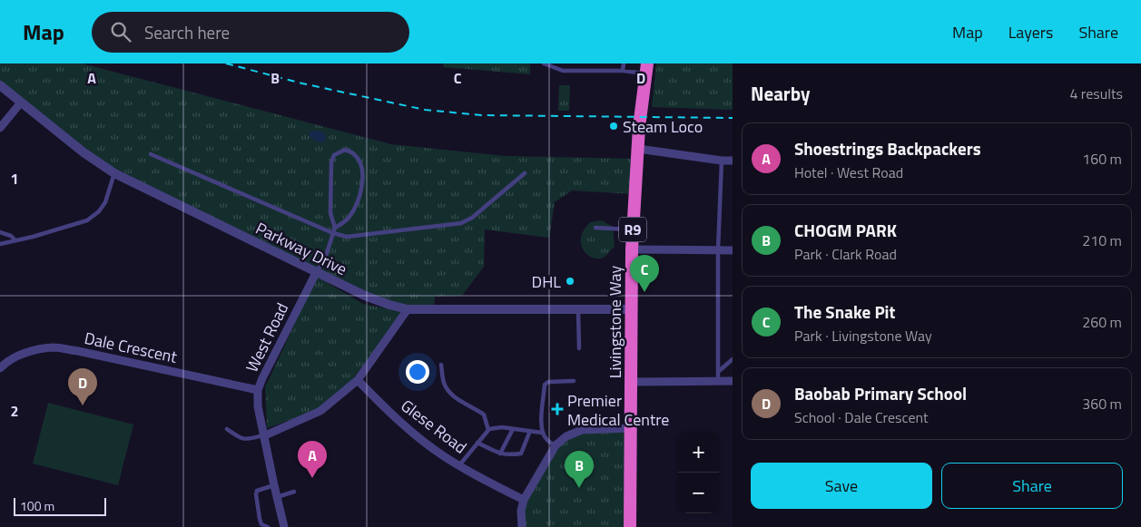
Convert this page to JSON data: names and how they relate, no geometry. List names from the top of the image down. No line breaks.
{"streets":{"highway":["R9","Livingstone Way"],"street":["Parkway Drive","West Road","Dale Crescent","Glese Road"]},"crossings":[["Parkway Drive","Livingstone Way"],["Parkway Drive","West Road"],["West Road","Dale Crescent"]],"places":{"other":["Steam Loco","DHL"],"health":["Premier Medical Centre"]},"scale_bar":"100 m","page":{"header":"Map","search":"Search here","nav":["Map","Layers","Share"],"heading":["Nearby","4 results"],"list":[{"mark":"A","name":"Shoestrings Backpackers","note":"Hotel · West Road","value":"160 m"},{"mark":"B","name":"CHOGM PARK","note":"Park · Clark Road","value":"210 m"},{"mark":"C","name":"The Snake Pit","note":"Park · Livingstone Way","value":"260 m"},{"mark":"D","name":"Baobab Primary School","note":"School · Dale Crescent","value":"360 m"}],"pins":["C","D","A","B"],"map_buttons":["+","−"],"buttons":["Save","Share"],"scale":"100 m"},"grid":{"columns":["A","B","C","D"],"rows":["1","2"]}}
